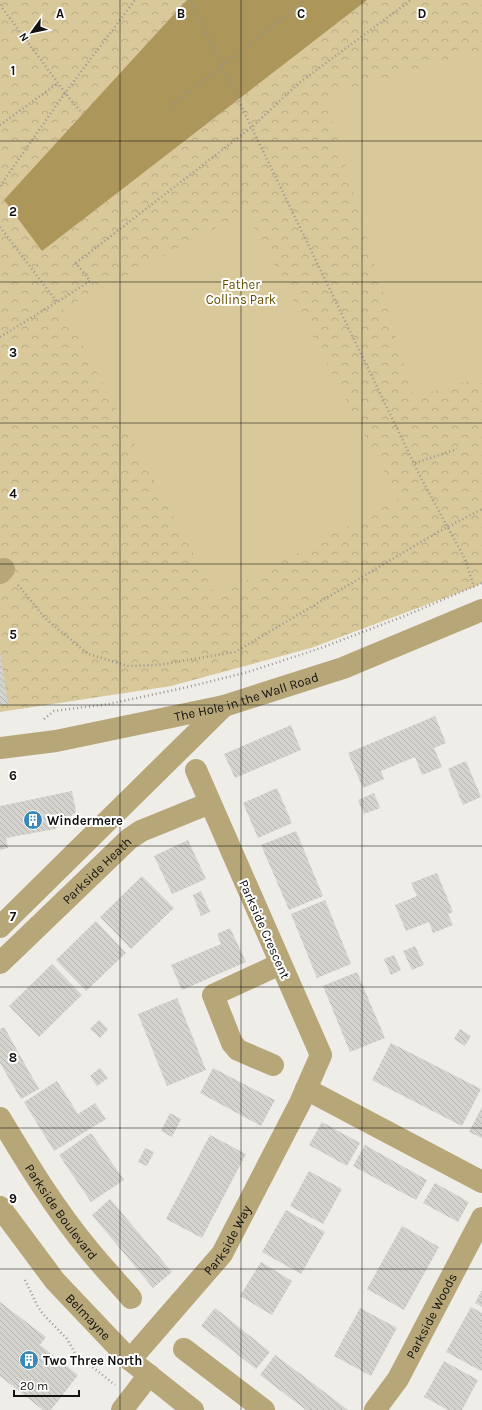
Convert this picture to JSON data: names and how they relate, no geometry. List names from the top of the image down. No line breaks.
{"streets":{"street":["The Hole in the Wall Road","Parkside Heath","Parkside Crescent","Parkside Boulevard","Parkside Way","Belmayne","Parkside Woods"]},"crossings":[["Parkside Heath","Parkside Crescent"],["Parkside Crescent","Parkside Way"],["Parkside Way","Belmayne"]],"parks":["Father Collins Park"],"places":{"building":["Windermere","Two Three North"]},"scale_bar":"20 m","north":"bottom left","grid":{"columns":["A","B","C","D"],"rows":["1","2","3","4","5","6","7","8","9"]}}
